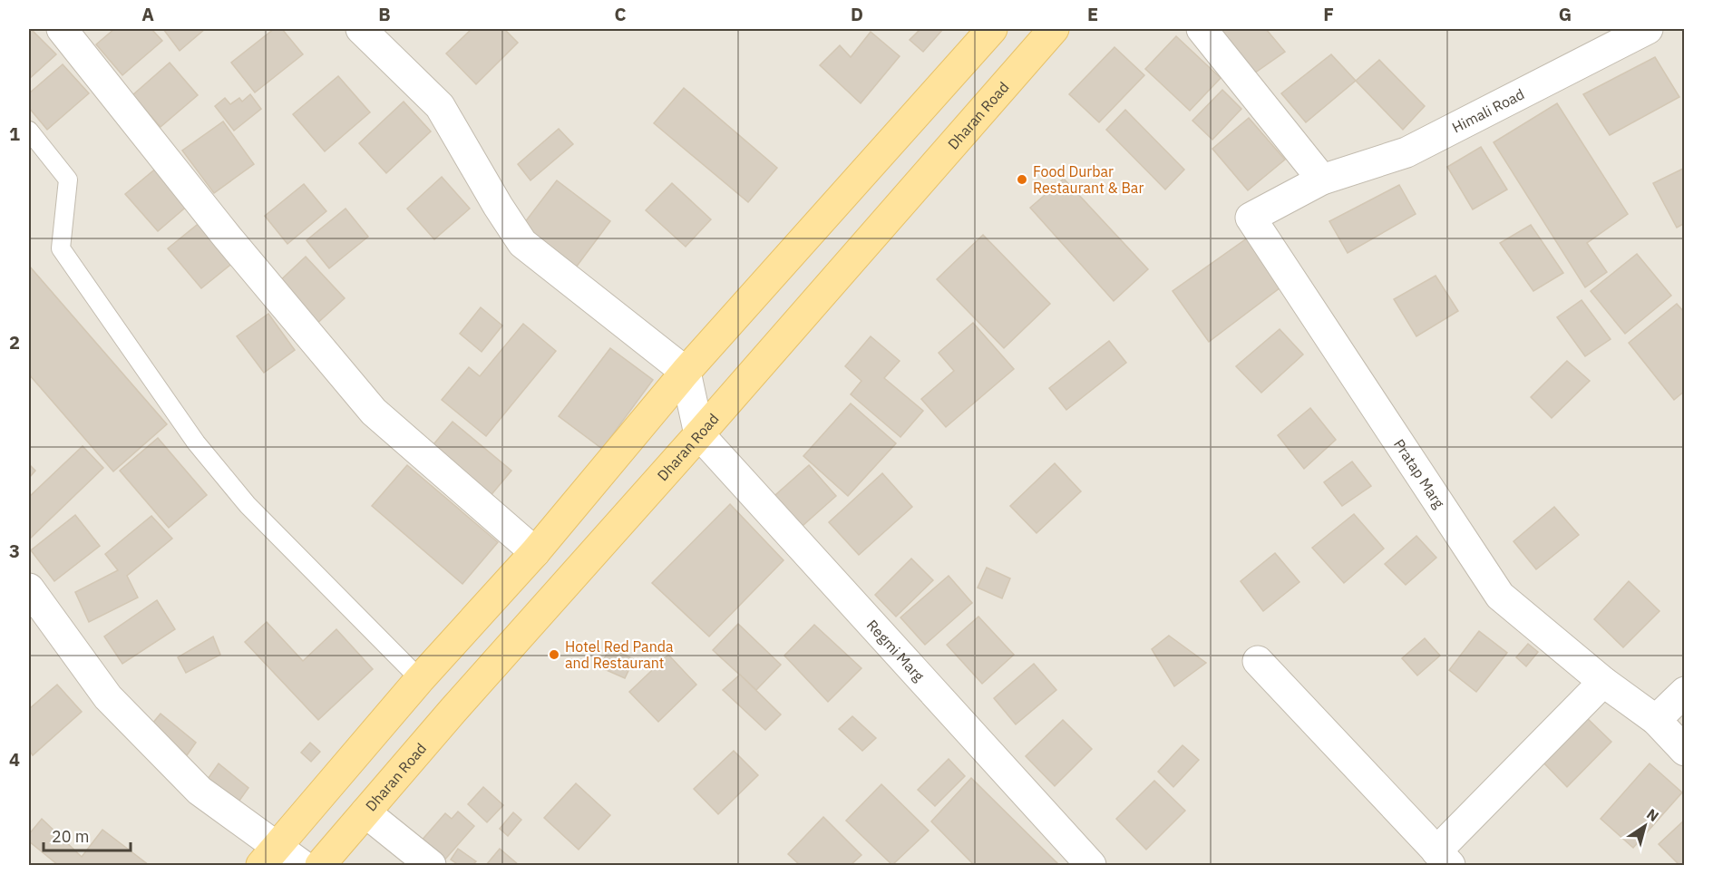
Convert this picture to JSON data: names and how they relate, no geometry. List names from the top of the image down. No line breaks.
{"streets":{"main road":["Dharan Road"],"street":["Himali Road","Pratap Marg","Regmi Marg"]},"crossings":[["Himali Road","Pratap Marg"],["Dharan Road","Regmi Marg"]],"places":["Food Durbar Restaurant & Bar","Hotel Red Panda and Restaurant"],"scale_bar":"20 m","north":"top right","grid":{"columns":["A","B","C","D","E","F","G"],"rows":["1","2","3","4"]}}
